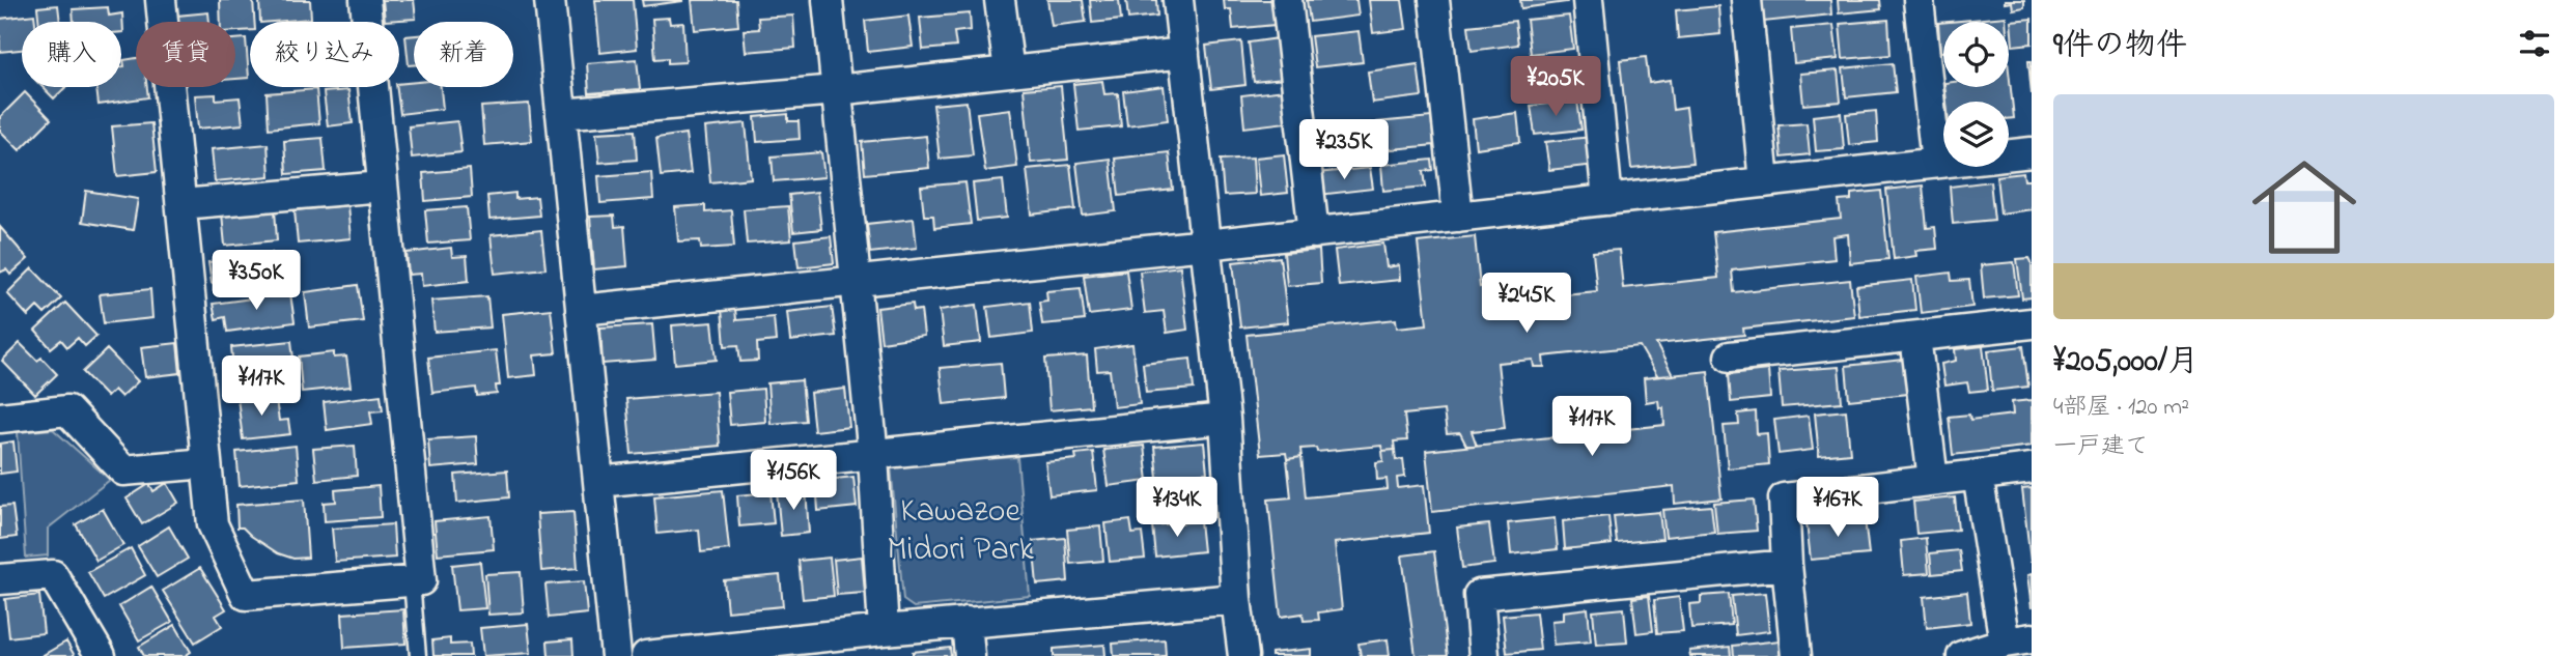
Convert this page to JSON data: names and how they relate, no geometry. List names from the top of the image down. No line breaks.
{"parks":["Kawazoe Midori Park"],"page":{"heading":"9件の物件","chip":["購入","賃貸","絞り込み","新着"],"price":["¥205K","¥235K","¥350K","¥245K","¥117K","¥117K","¥156K","¥134K","¥167K"],"list":[{"name":"¥205,000/月","note":"4部屋 · 120 m² · 一戸建て"}]}}
